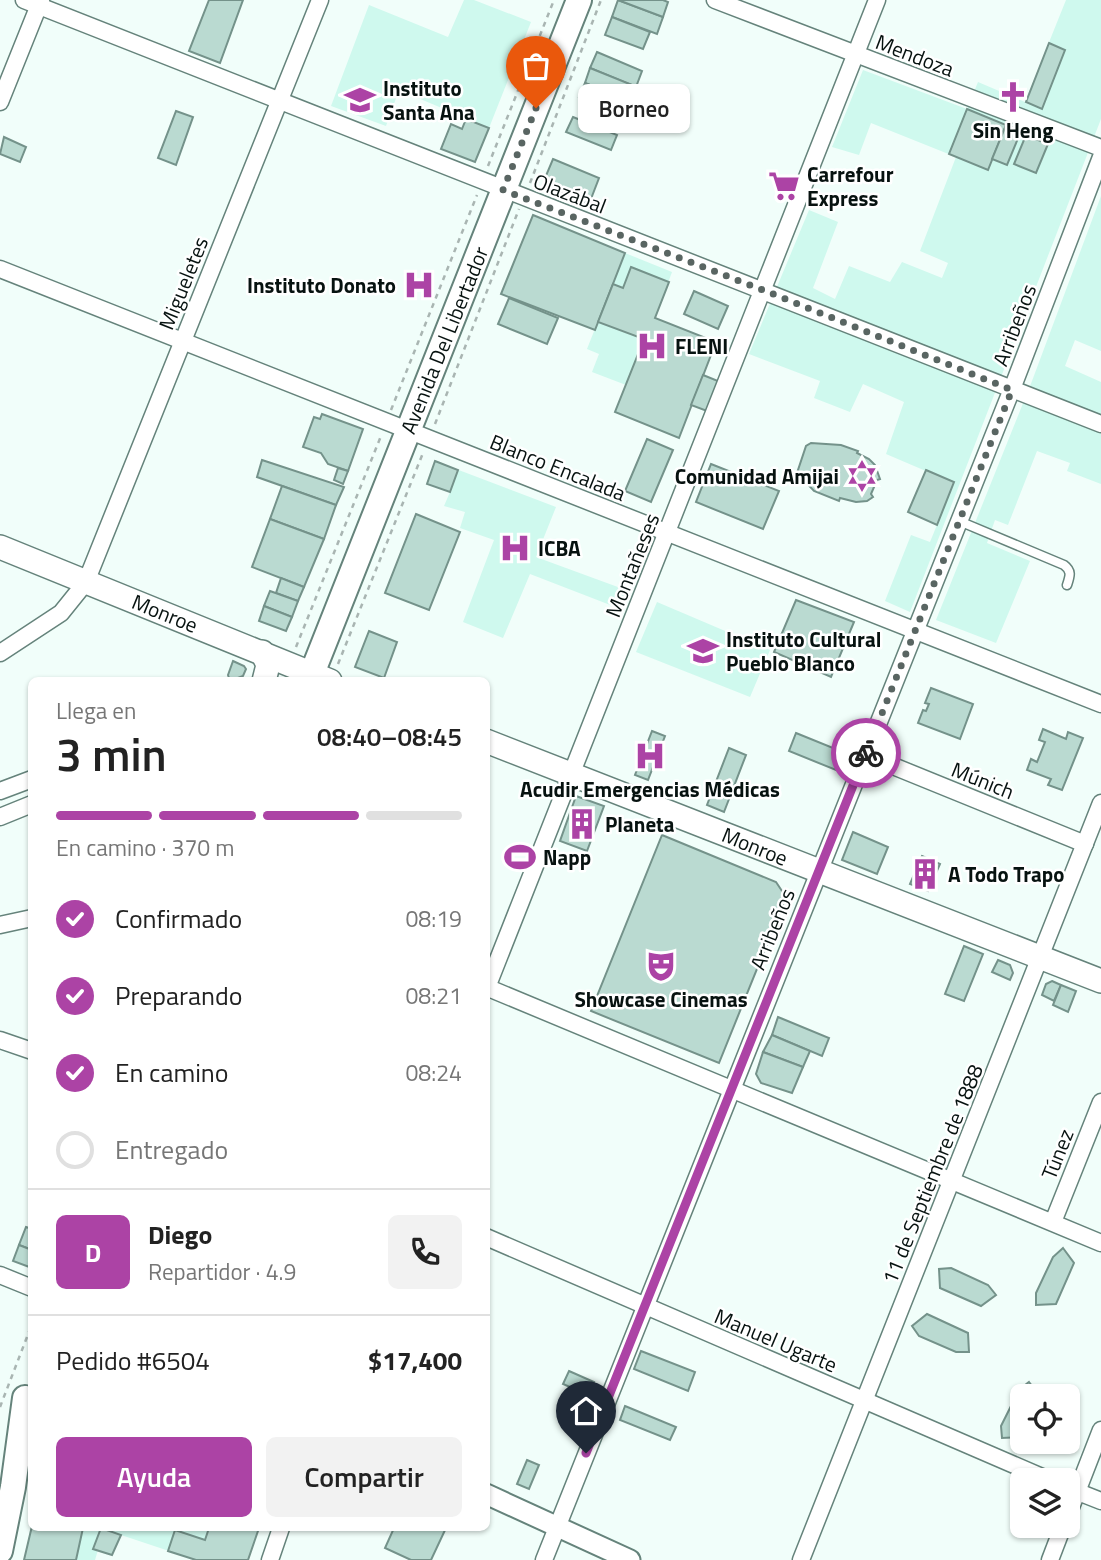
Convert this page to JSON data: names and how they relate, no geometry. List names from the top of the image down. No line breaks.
{"streets":{"main road":["Avenida Del Libertador","Monroe"],"street":["Mendoza","Olazábal","Migueletes","Arribeños","Blanco Encalada","Montañeses","Múnich","Túnez","11 de Septiembre de 1888","Manuel Ugarte"]},"crossings":[["Mendoza","Montañeses"],["Olazábal","Migueletes"],["Olazábal","Arribeños"],["Olazábal","Avenida Del Libertador"],["Olazábal","Montañeses"],["Migueletes","Blanco Encalada"],["Migueletes","Monroe"],["Arribeños","Blanco Encalada"],["Arribeños","Monroe"],["Arribeños","Múnich"],["Arribeños","Manuel Ugarte"],["Avenida Del Libertador","Blanco Encalada"],["Avenida Del Libertador","Monroe"],["Blanco Encalada","Montañeses"],["Montañeses","Monroe"],["Monroe","11 de Septiembre de 1888"],["Múnich","11 de Septiembre de 1888"],["11 de Septiembre de 1888","Manuel Ugarte"]],"places":{"church":["Sin Heng"],"school or university":["Instituto Santa Ana","Instituto Cultural Pueblo Blanco"],"other":["Borneo"],"supermarket":["Carrefour Express"],"hospital":["Instituto Donato","FLENI","ICBA","Acudir Emergencias Médicas"],"synagogue":["Comunidad Amijai"],"building":["Planeta","A Todo Trapo"],"sports":["Napp"],"theatre":["Showcase Cinemas"]},"page":{"bubble":"Borneo","heading":["3 min","Llega en","08:40–08:45"],"panel":["Diego","Repartidor · 4.9","Pedido #6504","$17,400"],"bar":"En camino · 370 m","list":[["Confirmado","08:19"],["Preparando","08:21"],["En camino","08:24"],"Entregado"],"round":"D","buttons":["Ayuda","Compartir"]}}
